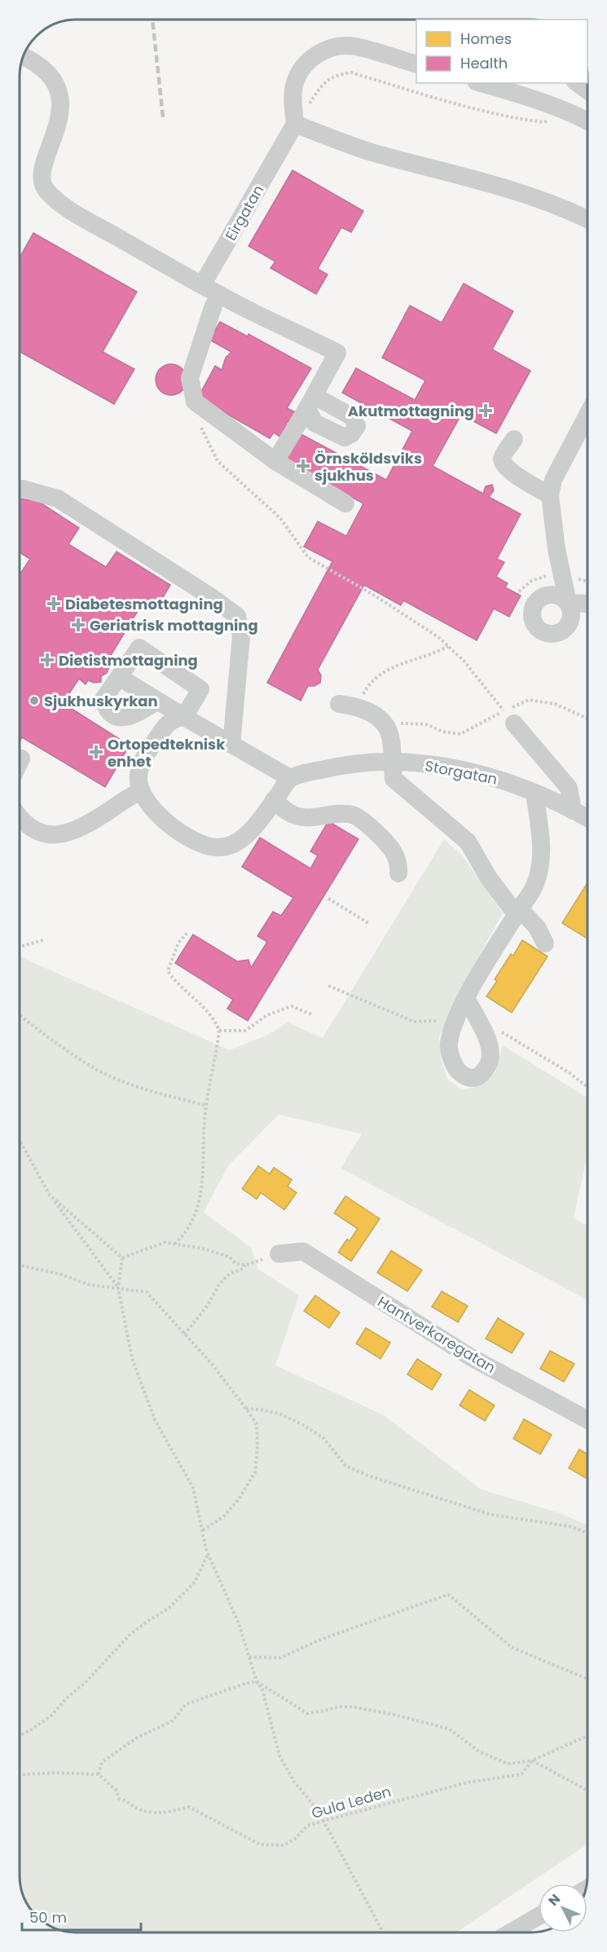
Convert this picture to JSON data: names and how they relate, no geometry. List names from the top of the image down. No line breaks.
{"streets":{"street":["Eirgatan","Storgatan","Hantverkaregatan"],"path":["Gula Leden"]},"places":{"health":["Akutmottagning","Örnsköldsviks sjukhus","Diabetesmottagning","Geriatrisk mottagning","Dietistmottagning","Ortopedteknisk enhet"],"other":["Sjukhuskyrkan"]},"legend":["Homes","Health"],"scale_bar":"50 m","north":"top left"}
